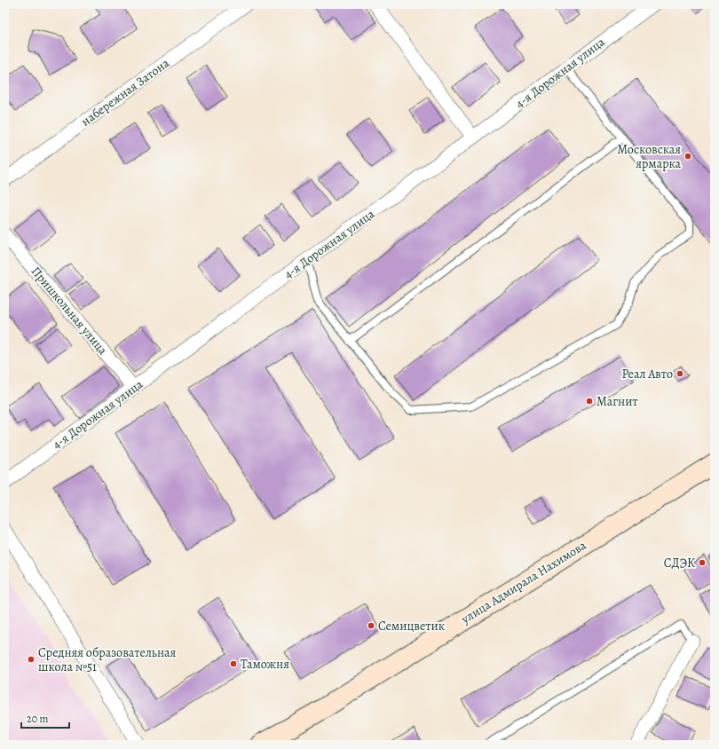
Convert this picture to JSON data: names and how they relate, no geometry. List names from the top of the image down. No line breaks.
{"streets":{"main road":["улица Адмирала Нахимова"],"street":["4-я Дорожная улица","набережная Затона","Пришкольная улица"]},"crossings":[["4-я Дорожная улица","Пришкольная улица"]],"places":["Московская ярмарка","Реал Авто","Магнит","СДЭК","Семицветик","Средняя образовательная школа №51","Таможня"],"scale_bar":"20 m"}
